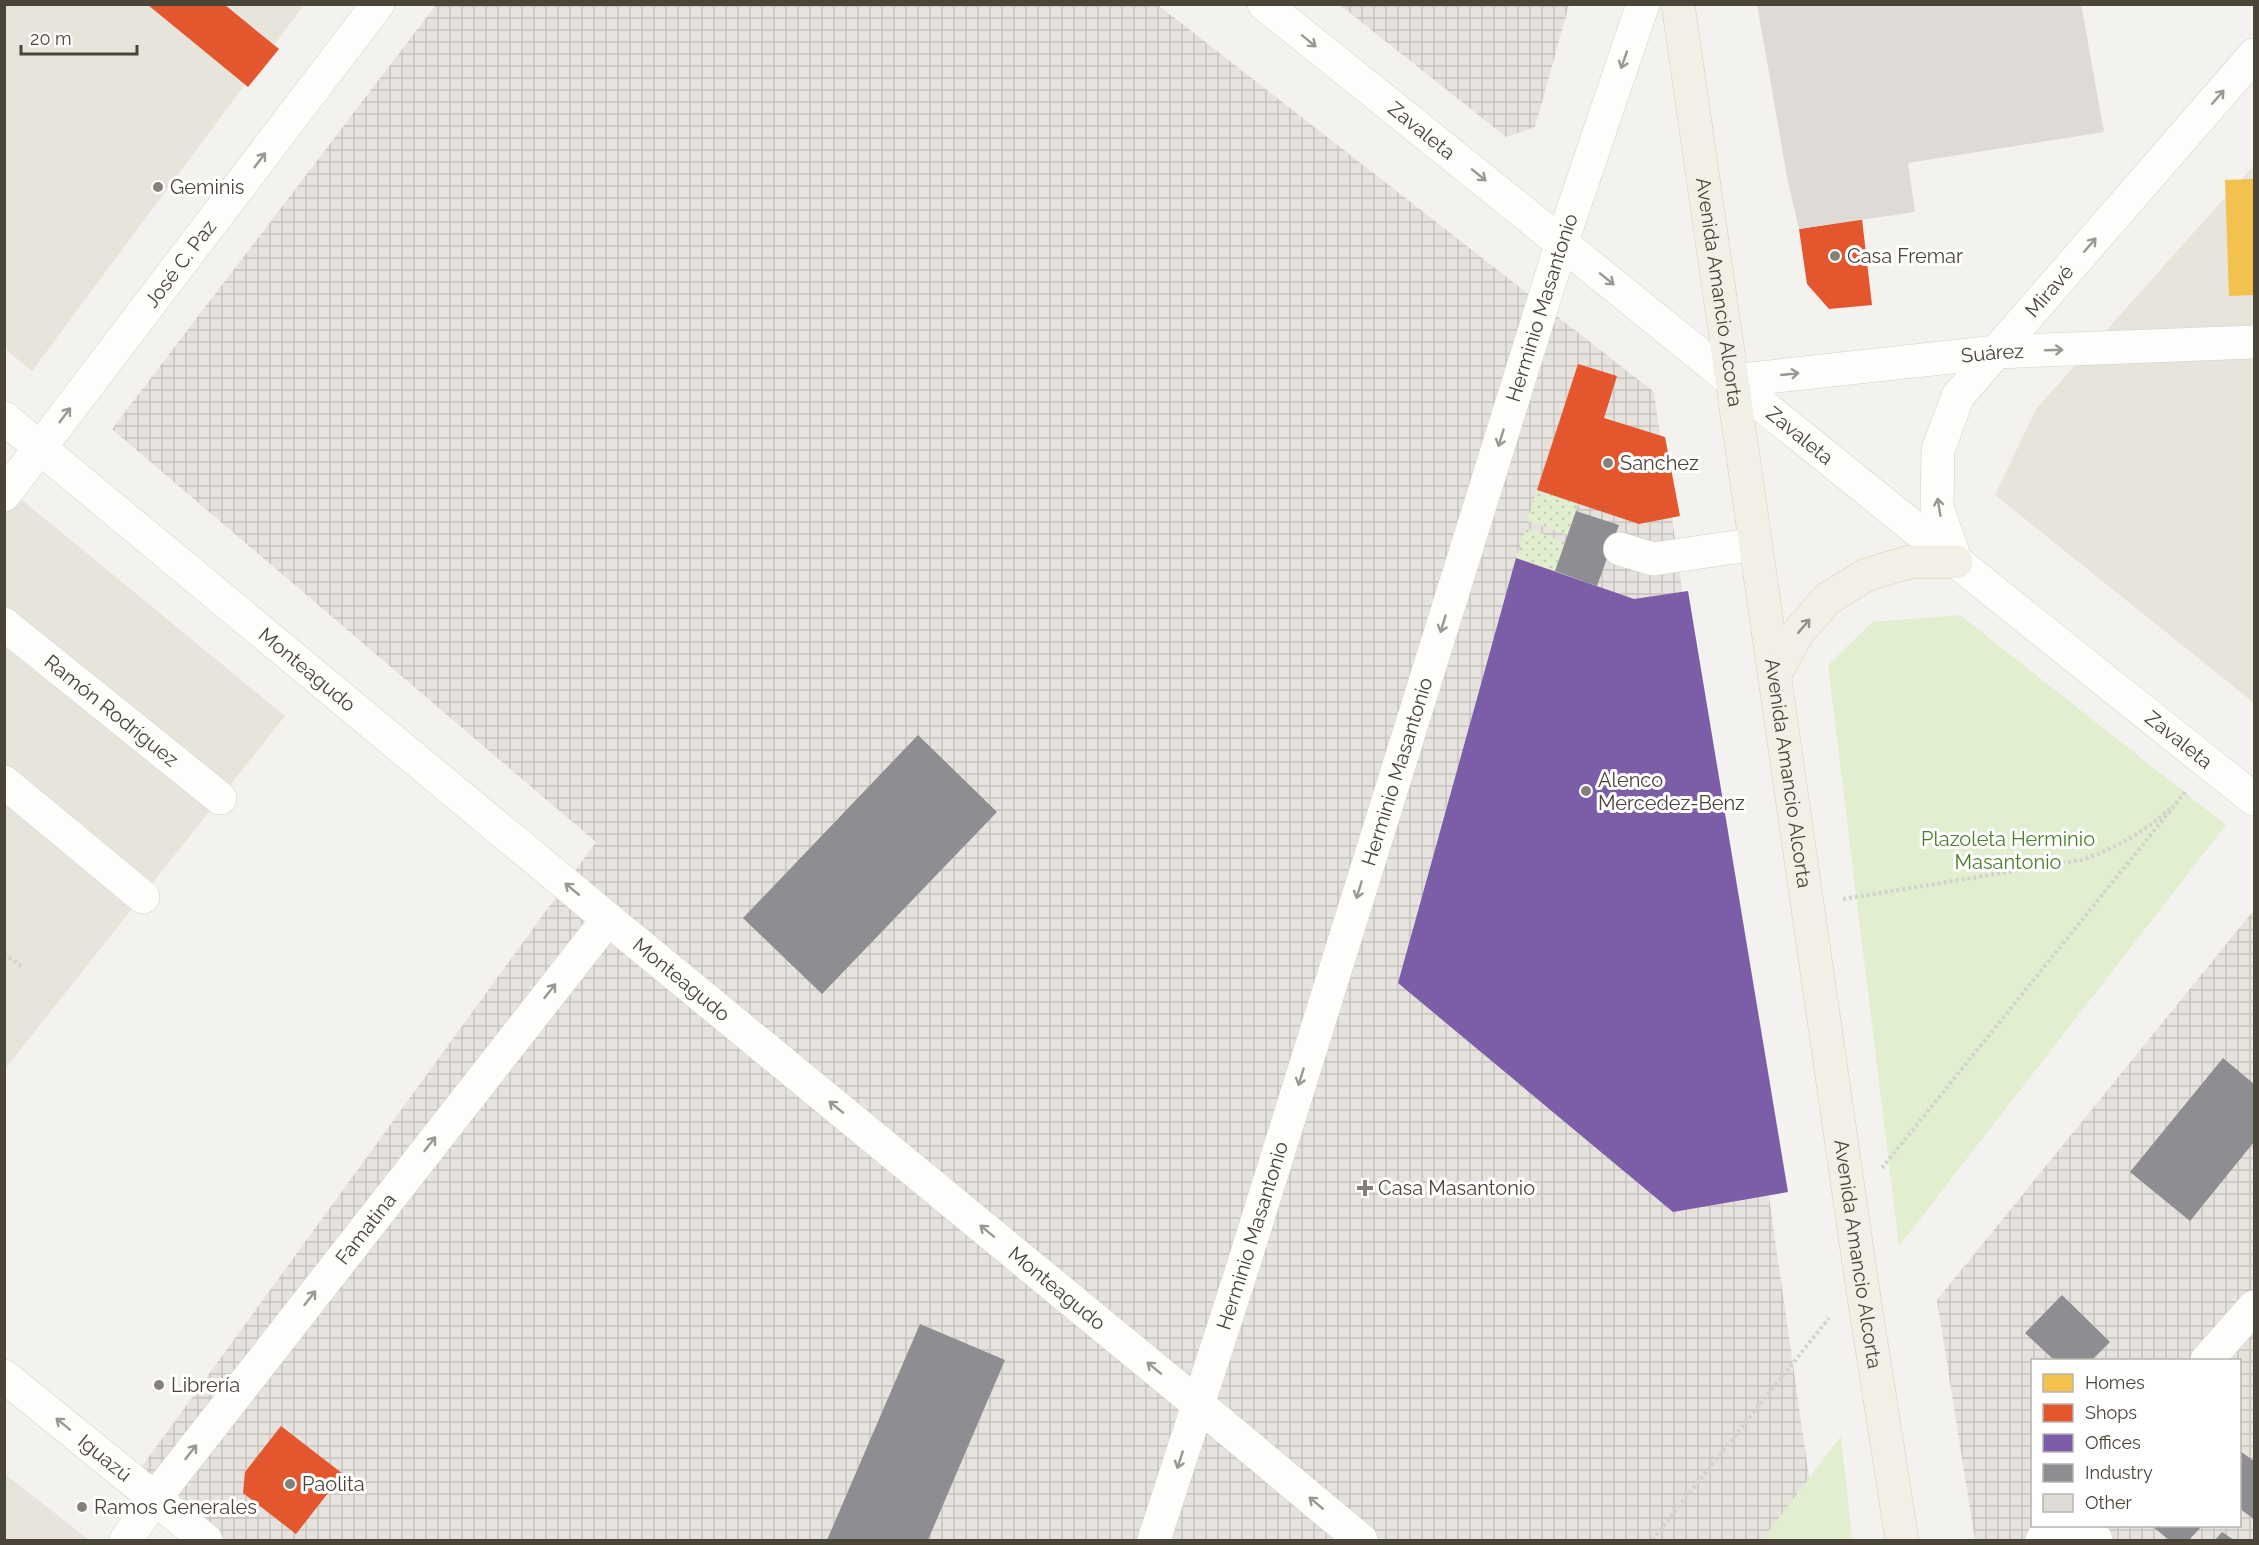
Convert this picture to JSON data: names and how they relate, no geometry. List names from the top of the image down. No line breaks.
{"streets":{"main road":["Avenida Amancio Alcorta"],"street":["Zavaleta","José C. Paz","Miravé","Herminio Masantonio","Suárez","Monteagudo","Ramón Rodríguez","Famatina","Iguazú"]},"crossings":[["Zavaleta","Miravé"],["Zavaleta","Avenida Amancio Alcorta"],["Zavaleta","Herminio Masantonio"],["Zavaleta","Suárez"],["José C. Paz","Monteagudo"],["Miravé","Suárez"],["Avenida Amancio Alcorta","Suárez"],["Herminio Masantonio","Monteagudo"],["Monteagudo","Famatina"],["Famatina","Iguazú"]],"one_way":["Zavaleta","José C. Paz","Miravé","Herminio Masantonio","Suárez","Monteagudo","Famatina","Iguazú"],"parks":["Plazoleta Herminio Masantonio"],"places":{"other":["Geminis","Casa Fremar","Sanchez","Alenco Mercedez-Benz","Librería","Paolita","Ramos Generales"],"health":["Casa Masantonio"]},"legend":["Homes","Shops","Offices","Industry","Other"],"scale_bar":"20 m"}
